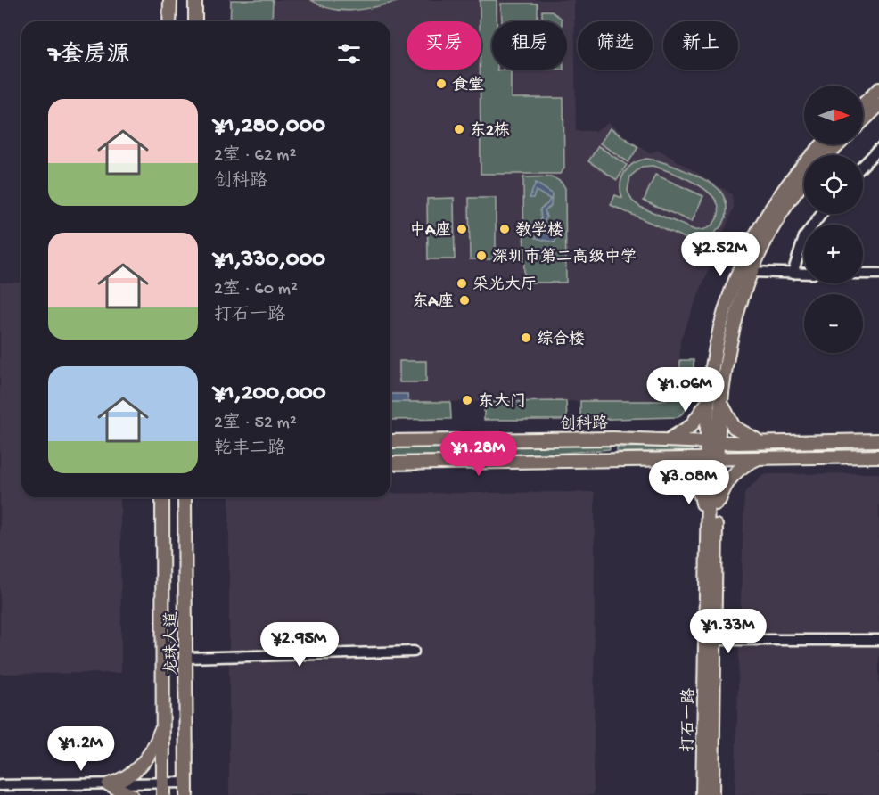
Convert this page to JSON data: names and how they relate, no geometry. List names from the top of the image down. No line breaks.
{"streets":{"main road":["创科路","龙珠大道","打石一路"]},"crossings":[["创科路","打石一路"]],"places":["食堂","东2栋","中A座","教学楼","深圳市第二高级中学","采光大厅","东A座","综合楼","东大门"],"north":"right","page":{"chip":["买房","租房","筛选","新上"],"heading":"7套房源","map_buttons":["+","−"],"list":[{"name":"¥1,280,000","note":"2室 · 62 m² · 创科路"},{"name":"¥1,330,000","note":"2室 · 60 m² · 打石一路"},{"name":"¥1,200,000","note":"2室 · 52 m² · 乾丰二路"}],"price":["¥2.52M","¥1.06M","¥1.28M","¥3.08M","¥1.33M","¥2.95M","¥1.2M"]}}
